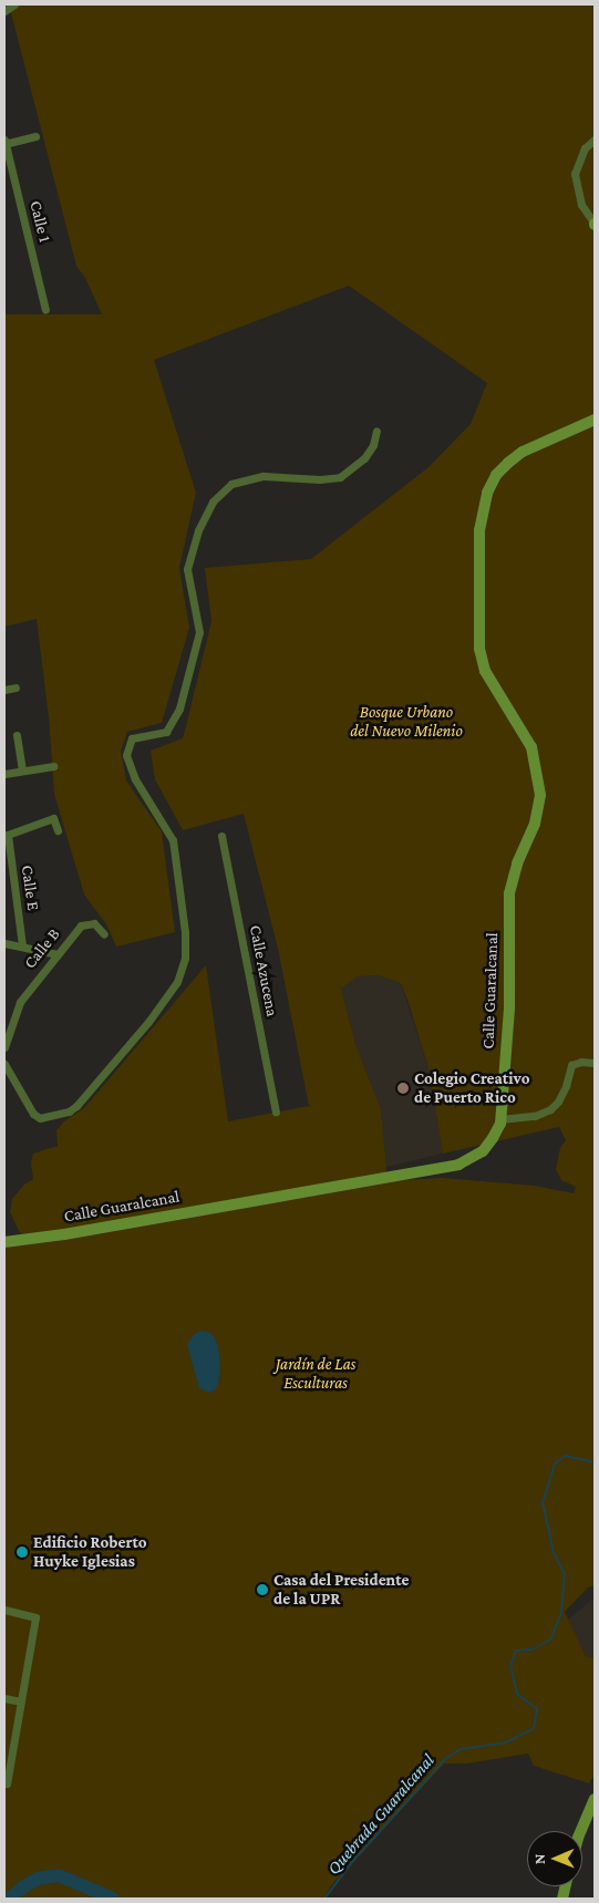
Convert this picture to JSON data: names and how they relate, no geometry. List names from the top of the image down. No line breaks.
{"streets":{"street":["Calle 1","Calle E","Calle B","Calle Azucena","Calle Guaralcanal"]},"water":["Quebrada Guaralcanal"],"parks":["Bosque Urbano del Nuevo Milenio","Jardín de Las Esculturas"],"places":["Colegio Creativo de Puerto Rico","Edificio Roberto Huyke Iglesias","Casa del Presidente de la UPR"],"north":"left"}
